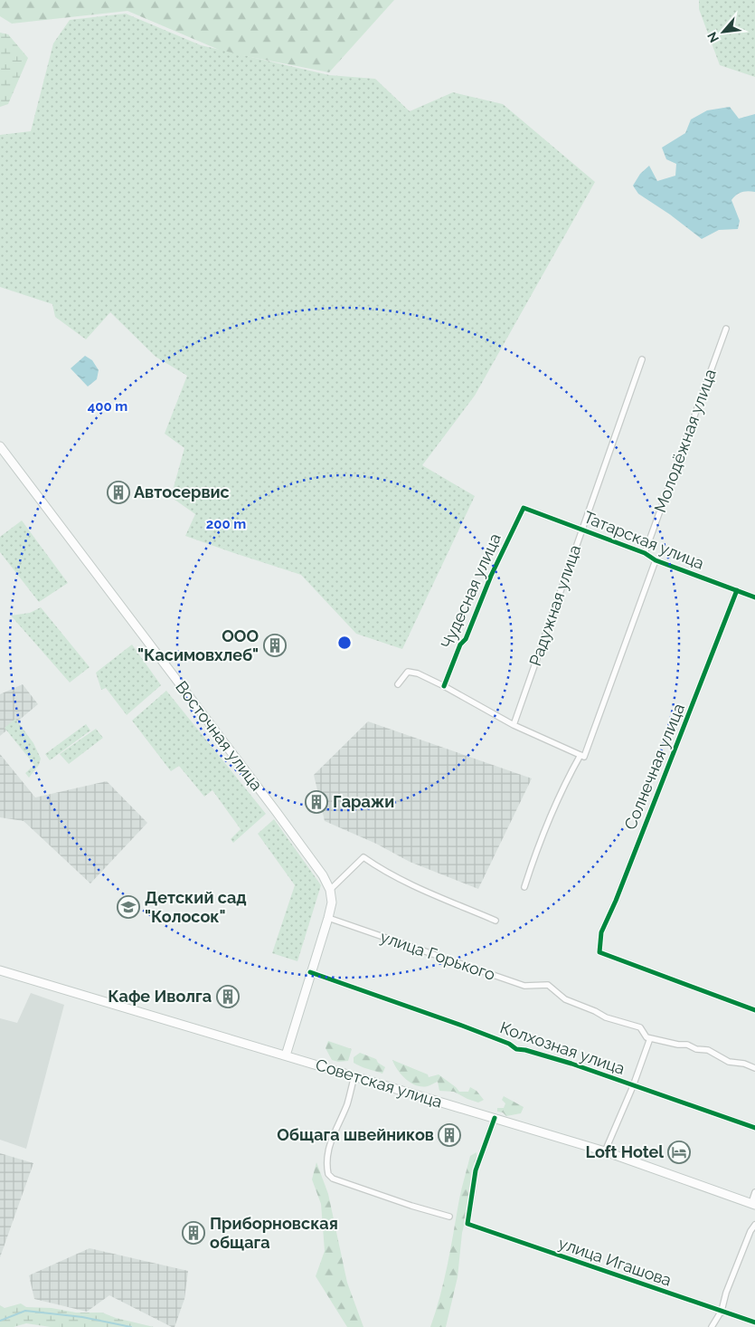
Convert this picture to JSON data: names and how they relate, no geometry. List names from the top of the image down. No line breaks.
{"streets":{"main road":["Восточная улица","Советская улица"],"street":["Молодёжная улица","Татарская улица","Чудесная улица","Радужная улица","Солнечная улица","улица Горького","Колхозная улица","улица Игашова"]},"crossings":[["Молодёжная улица","Татарская улица"],["Татарская улица","Чудесная улица"],["Татарская улица","Радужная улица"],["Татарская улица","Солнечная улица"],["Советская улица","улица Игашова"]],"places":{"building":["Автосервис","ООО \"Касимовхлеб\"","Гаражи","Кафе Иволга","Общага швейников","Приборновская общага"],"school or university":["Детский сад \"Колосок\""],"hotel":["Loft Hotel"]},"north":"bottom left","rings":["400 m","200 m"]}
